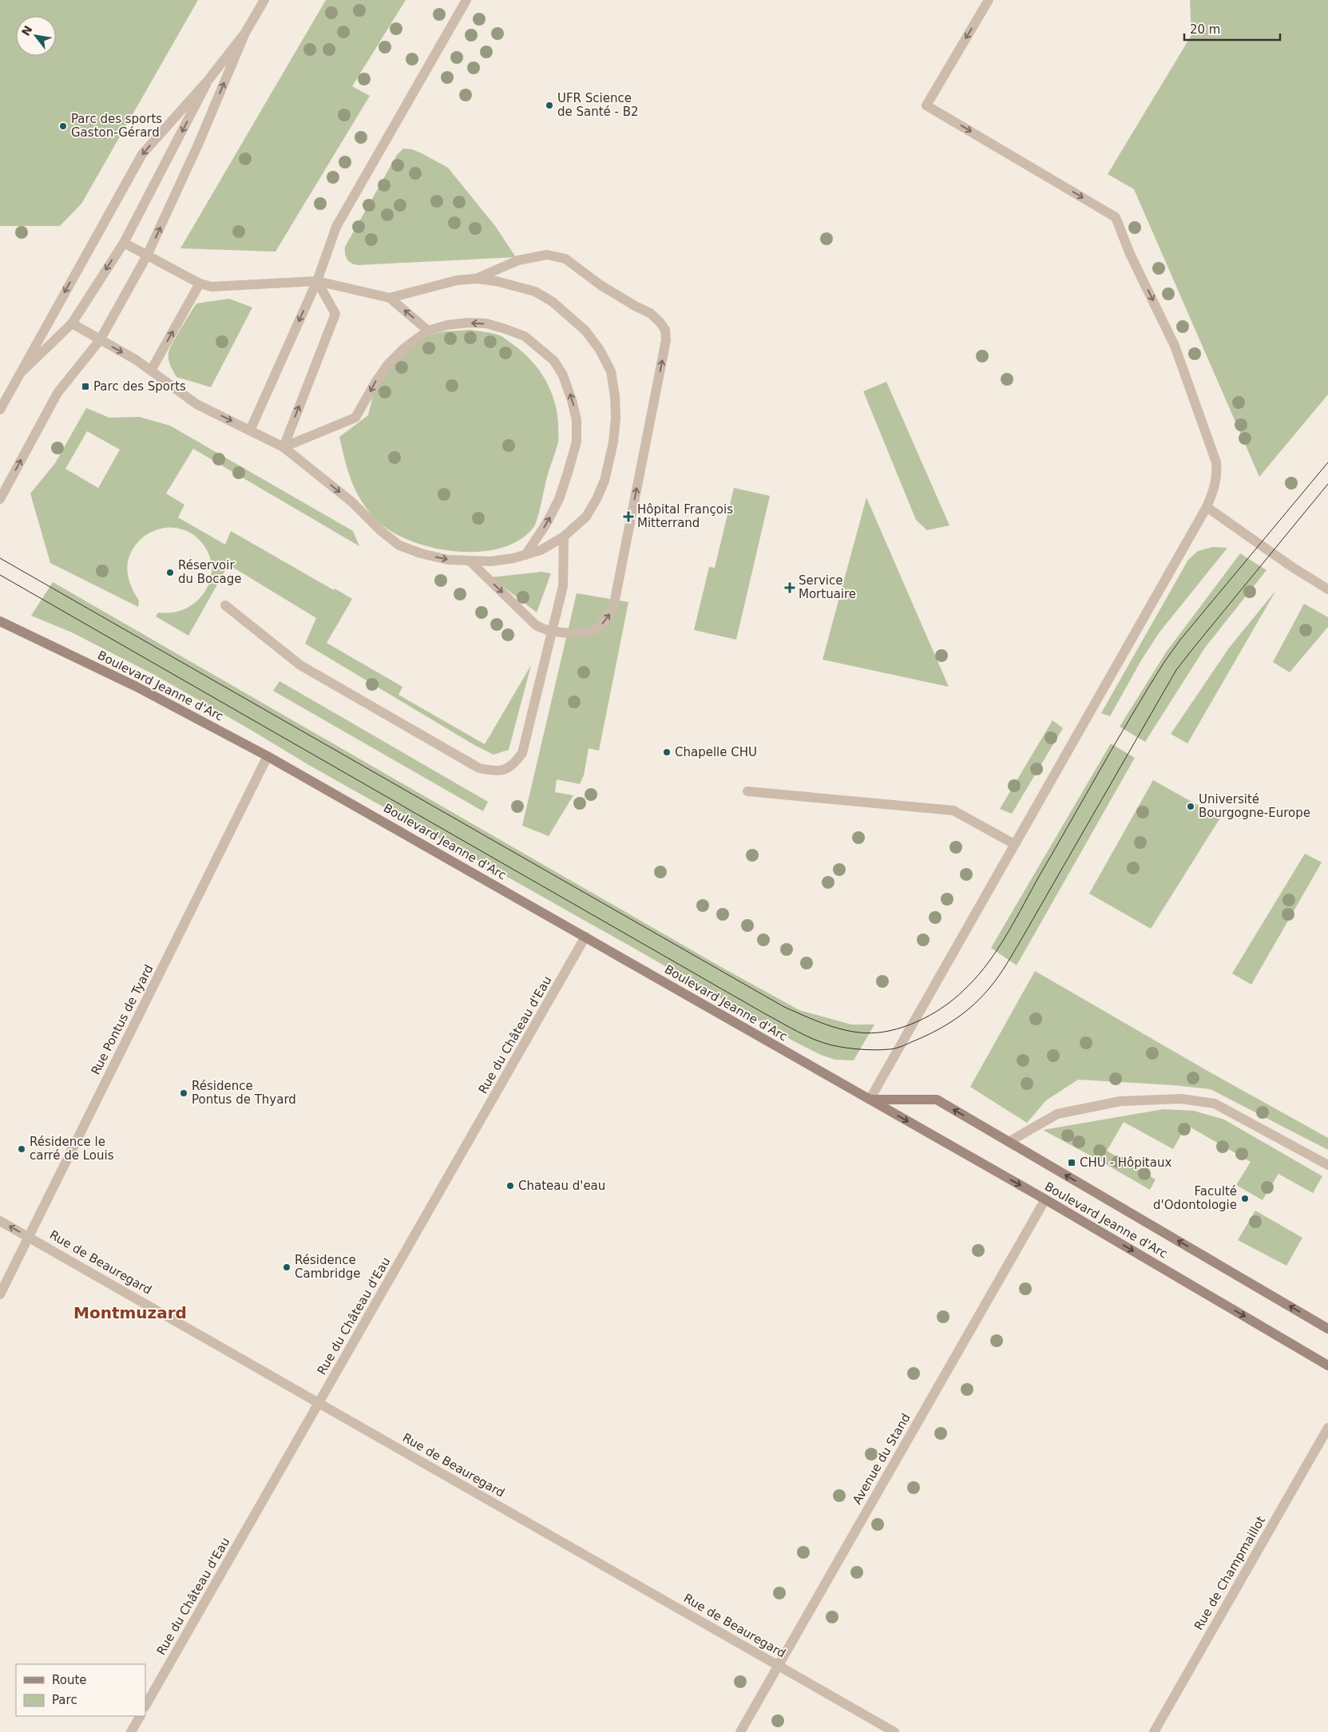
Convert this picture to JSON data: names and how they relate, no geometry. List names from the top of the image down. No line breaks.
{"streets":{"main road":["Boulevard Jeanne d'Arc"],"street":["Rue Pontus de Tyard","Rue du Château d'Eau","Rue de Beauregard","Avenue du Stand","Rue de Champmaillot"]},"crossings":[["Boulevard Jeanne d'Arc","Rue Pontus de Tyard"],["Boulevard Jeanne d'Arc","Rue du Château d'Eau"],["Boulevard Jeanne d'Arc","Avenue du Stand"],["Rue Pontus de Tyard","Rue de Beauregard"],["Rue du Château d'Eau","Rue de Beauregard"],["Rue de Beauregard","Avenue du Stand"]],"districts":["Montmuzard"],"places":{"other":["UFR Science de Santé - B2","Parc des sports Gaston-Gérard","Réservoir du Bocage","Chapelle CHU","Université Bourgogne-Europe","Résidence Pontus de Thyard","Résidence le carré de Louis","Chateau d'eau","Faculté d'Odontologie","Résidence Cambridge"],"transit":["Parc des Sports","CHU - Hôpitaux"],"health":["Hôpital François Mitterrand","Service Mortuaire"]},"legend":["Route","Parc"],"scale_bar":"20 m","north":"top left"}
